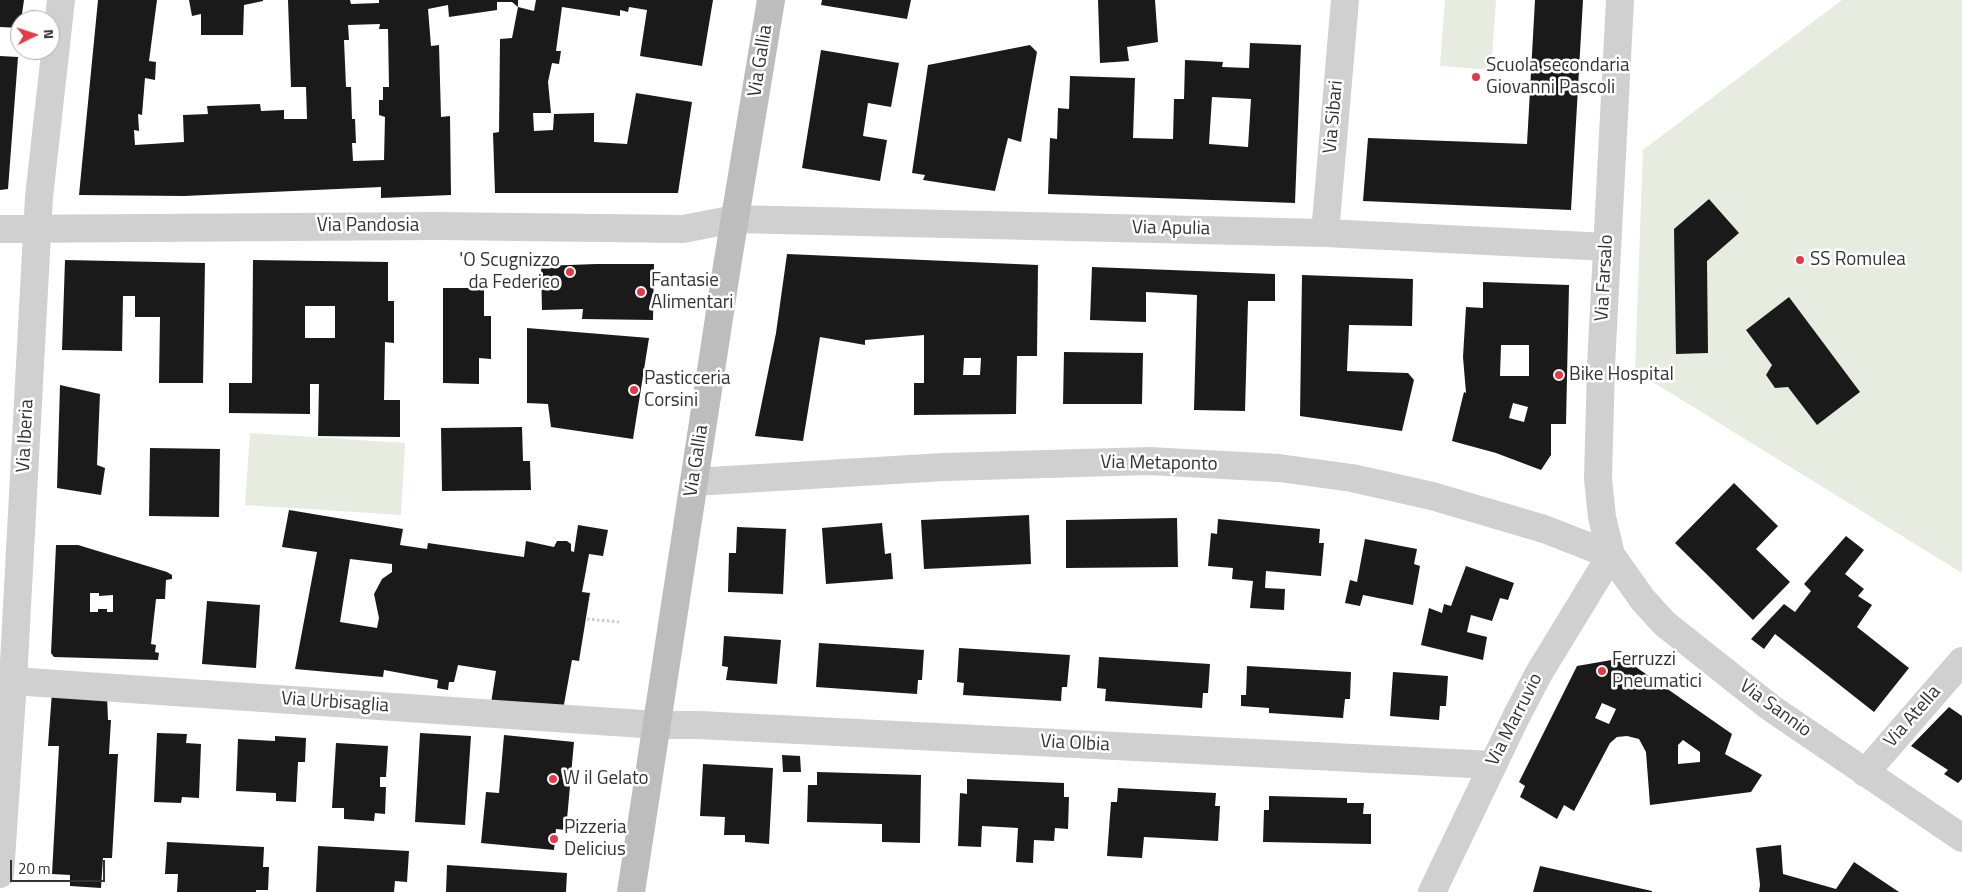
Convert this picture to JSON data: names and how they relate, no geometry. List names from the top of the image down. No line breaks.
{"streets":{"main road":["Via Gallia"],"street":["Via Sibari","Via Pandosia","Via Apulia","Via Farsalo","Via Iberia","Via Metaponto","Via Urbisaglia","Via Sannio","Via Atella","Via Marruvio","Via Olbia"]},"crossings":[["Via Gallia","Via Pandosia"],["Via Gallia","Via Apulia"],["Via Gallia","Via Metaponto"],["Via Gallia","Via Urbisaglia"],["Via Gallia","Via Olbia"],["Via Sibari","Via Apulia"],["Via Pandosia","Via Apulia"],["Via Pandosia","Via Iberia"],["Via Apulia","Via Farsalo"],["Via Farsalo","Via Metaponto"],["Via Farsalo","Via Sannio"],["Via Farsalo","Via Marruvio"],["Via Iberia","Via Urbisaglia"],["Via Metaponto","Via Sannio"],["Via Metaponto","Via Marruvio"],["Via Urbisaglia","Via Olbia"],["Via Sannio","Via Atella"],["Via Sannio","Via Marruvio"],["Via Marruvio","Via Olbia"]],"places":["Scuola secondaria Giovanni Pascoli","SS Romulea","'O Scugnizzo da Federico","Fantasie Alimentari","Bike Hospital","Pasticceria Corsini","Ferruzzi Pneumatici","W il Gelato","Pizzeria Delicius"],"scale_bar":"20 m","north":"right"}
